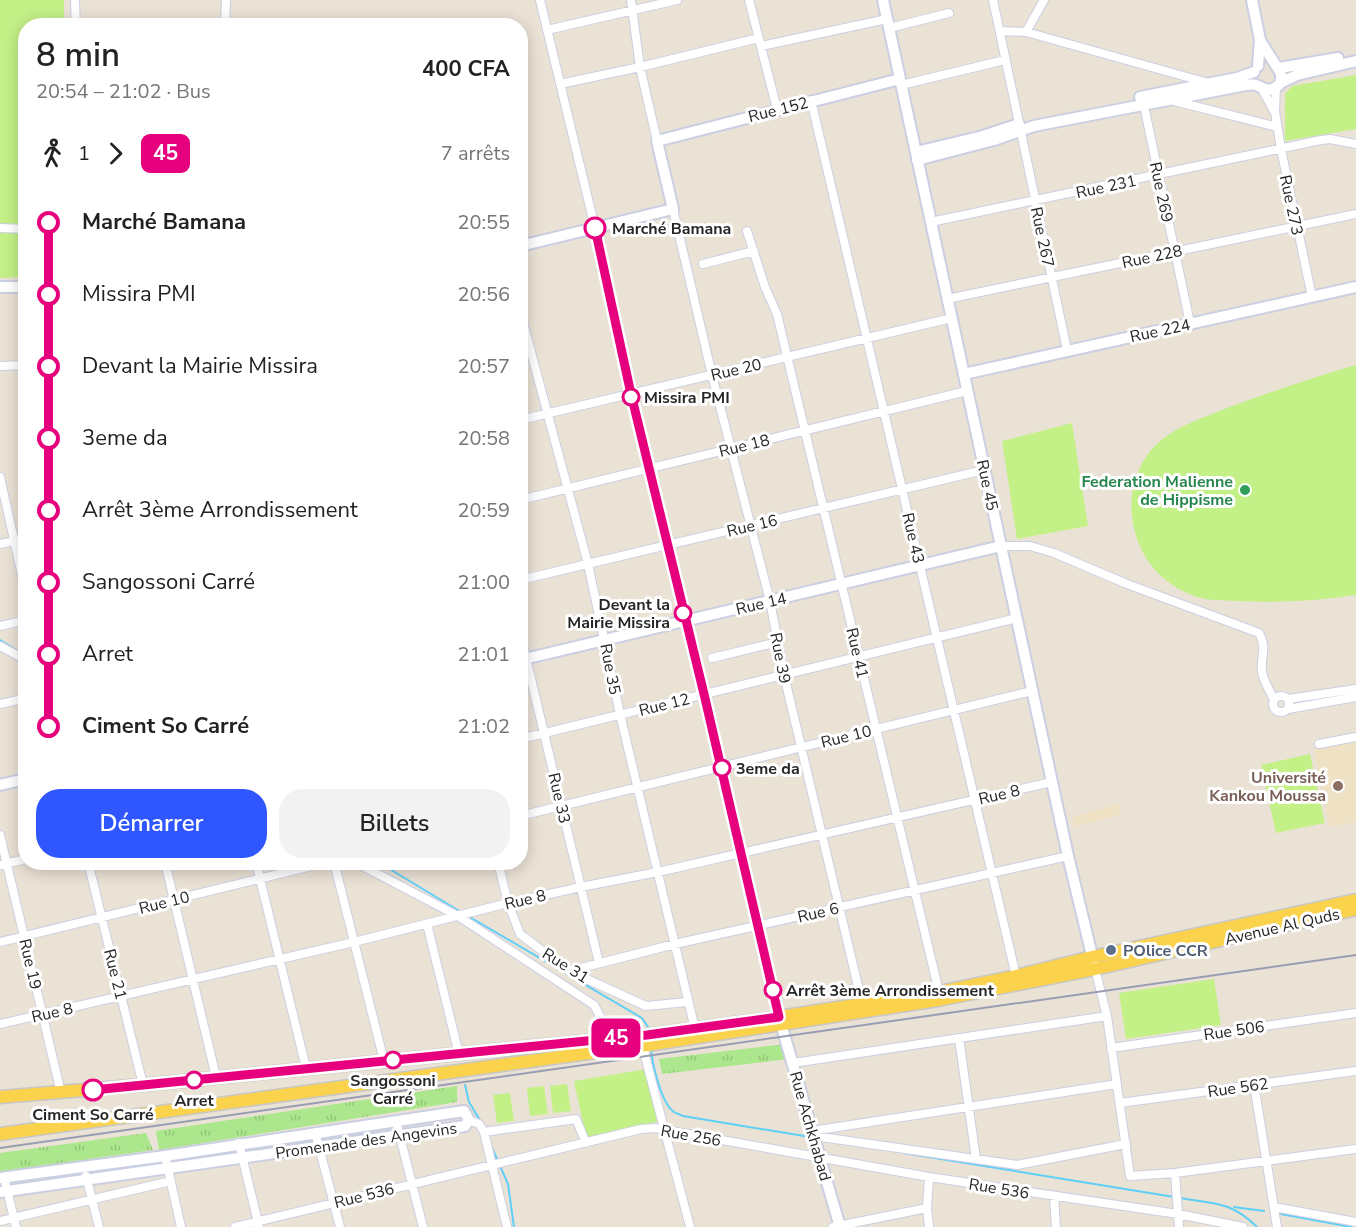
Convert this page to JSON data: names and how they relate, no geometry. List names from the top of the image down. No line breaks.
{"streets":{"main road":["Avenue Al Quds"],"street":["Rue 152","Rue 231","Rue 269","Rue 273","Rue 267","Rue 228","Rue 224","Rue 20","Rue 18","Rue 45","Rue 16","Rue 43","Rue 14","Rue 41","Rue 39","Rue 35","Rue 12","Rue 10","Rue 8","Rue 33","Rue 6","Rue 19","Rue 31","Rue 21","Rue 506","Rue 562","Rue Achkhabad","Rue 256","Promenade des Angevins","Rue 536"]},"crossings":[["Rue 152","Rue 45"],["Rue 152","Rue 43"],["Rue 231","Rue 269"],["Rue 231","Rue 273"],["Rue 231","Rue 267"],["Rue 231","Rue 45"],["Rue 269","Rue 228"],["Rue 269","Rue 224"],["Rue 273","Rue 228"],["Rue 273","Rue 224"],["Rue 267","Rue 228"],["Rue 267","Rue 224"],["Rue 228","Rue 45"],["Rue 224","Rue 45"],["Rue 20","Rue 45"],["Rue 20","Rue 43"],["Rue 20","Rue 41"],["Rue 20","Rue 39"],["Rue 20","Rue 35"],["Rue 20","Rue Achkhabad"],["Rue 18","Rue 45"],["Rue 18","Rue 43"],["Rue 18","Rue 41"],["Rue 18","Rue 39"],["Rue 18","Rue 35"],["Rue 18","Rue Achkhabad"],["Rue 45","Rue 16"],["Rue 45","Rue 14"],["Rue 45","Rue 12"],["Rue 45","Rue 10"],["Rue 45","Rue 8"],["Rue 45","Rue 6"],["Rue 45","Avenue Al Quds"],["Rue 16","Rue 43"],["Rue 16","Rue 41"],["Rue 16","Rue 39"],["Rue 16","Rue 35"],["Rue 16","Rue Achkhabad"],["Rue 43","Rue 14"],["Rue 43","Rue 12"],["Rue 43","Rue 10"],["Rue 43","Rue 8"],["Rue 43","Rue 6"],["Rue 43","Avenue Al Quds"],["Rue 14","Rue 41"],["Rue 14","Rue 39"],["Rue 14","Rue 35"],["Rue 14","Rue Achkhabad"],["Rue 41","Rue 12"],["Rue 41","Rue 10"],["Rue 41","Rue 8"],["Rue 41","Rue 6"],["Rue 41","Avenue Al Quds"],["Rue 39","Rue 12"],["Rue 39","Rue 10"],["Rue 39","Rue 8"],["Rue 39","Rue 6"],["Rue 39","Avenue Al Quds"],["Rue 35","Rue 12"],["Rue 35","Rue 10"],["Rue 35","Rue 8"],["Rue 35","Rue 6"],["Rue 35","Avenue Al Quds"],["Rue 35","Rue 31"],["Rue 12","Rue 33"],["Rue 12","Rue Achkhabad"],["Rue 10","Rue 33"],["Rue 10","Rue 19"],["Rue 10","Rue 21"],["Rue 10","Rue Achkhabad"],["Rue 8","Rue 33"],["Rue 8","Rue 19"],["Rue 8","Rue 31"],["Rue 8","Rue 21"],["Rue 8","Rue Achkhabad"],["Rue 33","Rue 6"],["Rue 6","Rue 31"],["Rue 6","Rue Achkhabad"],["Avenue Al Quds","Rue 19"],["Avenue Al Quds","Rue 21"],["Avenue Al Quds","Rue Achkhabad"],["Rue Achkhabad","Rue 256"],["Rue Achkhabad","Rue 536"],["Rue 256","Rue 536"]],"places":["Marché Bamana","Missira PMI","Federation Malienne de Hippisme","Devant la Mairie Missira","3eme da","Université Kankou Moussa","POlice CCR","Arrêt 3ème Arrondissement","Sangossoni Carré","Arret","Ciment So Carré"],"lines":["bus line 45"],"page":{"on_map":"45","heading":["8 min","20:54 – 21:02 · Bus","400 CFA"],"legs":["1","45","7 arrêts"],"list":[{"name":"Marché Bamana","value":"20:55"},{"name":"Missira PMI","value":"20:56"},{"name":"Devant la Mairie Missira","value":"20:57"},{"name":"3eme da","value":"20:58"},{"name":"Arrêt 3ème Arrondissement","value":"20:59"},{"name":"Sangossoni Carré","value":"21:00"},{"name":"Arret","value":"21:01"},{"name":"Ciment So Carré","value":"21:02"}],"buttons":["Démarrer","Billets"]}}
